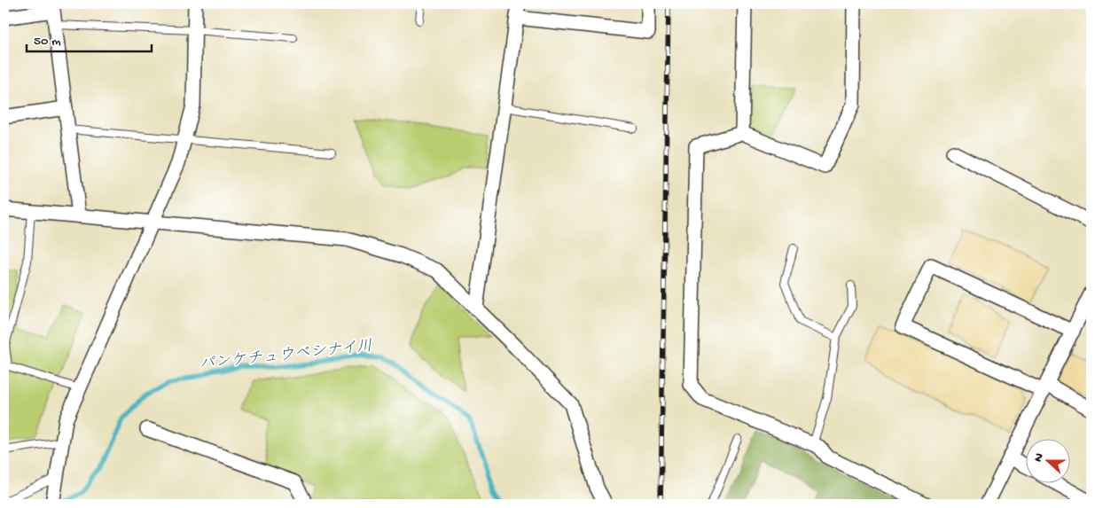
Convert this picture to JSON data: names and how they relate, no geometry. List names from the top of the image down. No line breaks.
{"water":["パンケチュウベシナイ川"],"scale_bar":"50 m","north":"left"}
